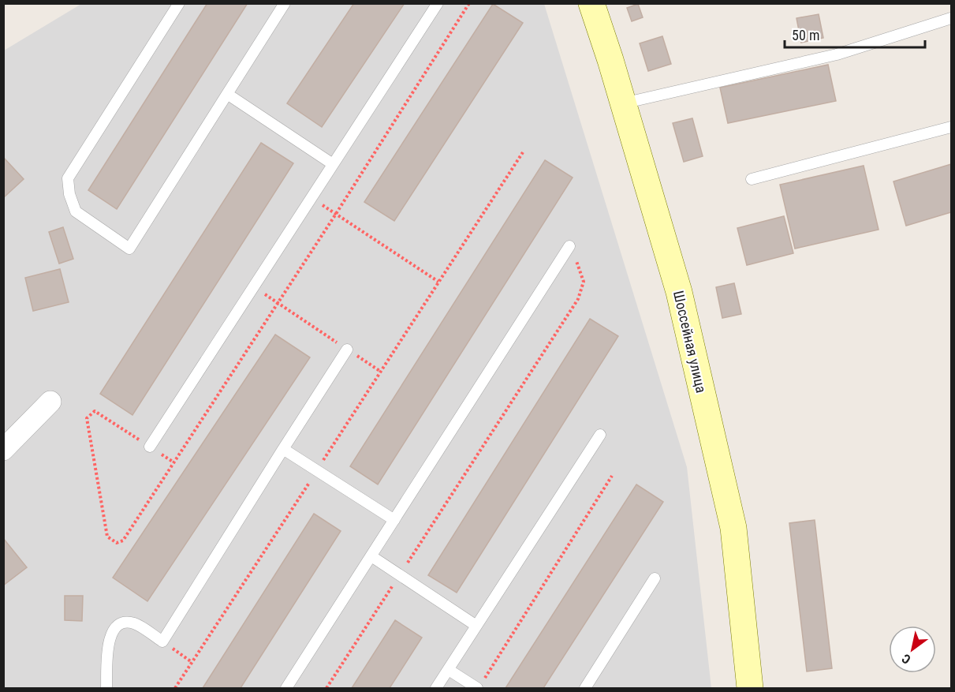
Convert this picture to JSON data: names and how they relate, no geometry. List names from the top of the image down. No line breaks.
{"streets":{"main road":["Шоссейная улица"]},"scale_bar":"50 m","north":"bottom left"}
